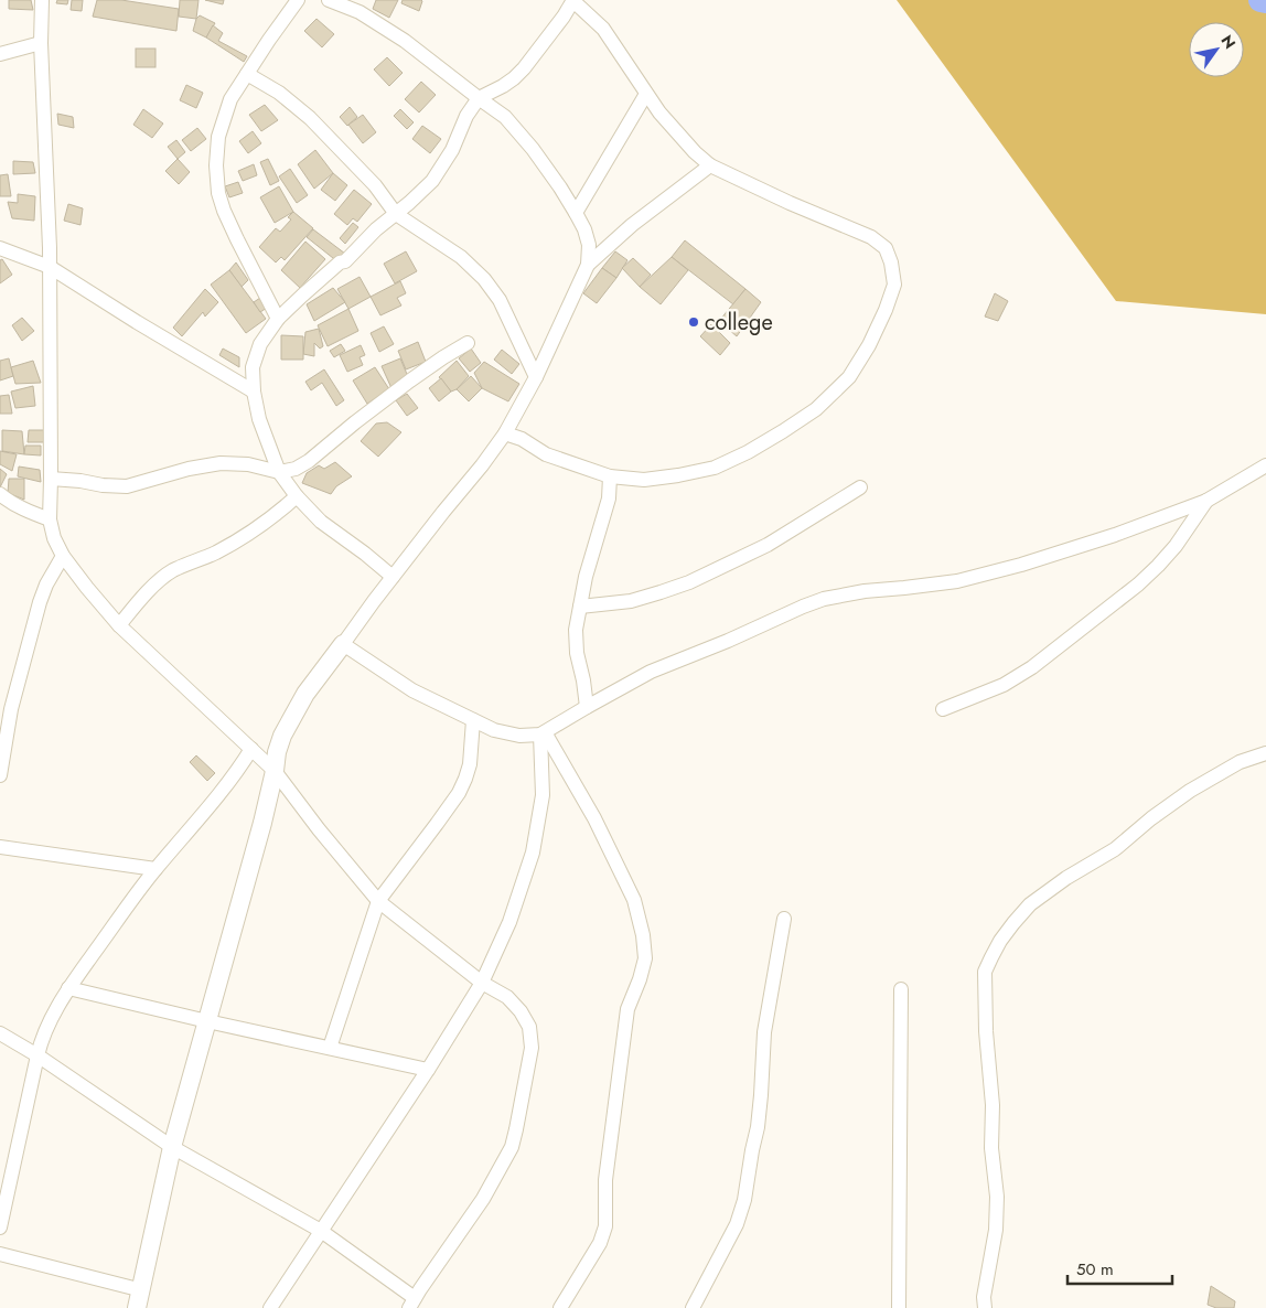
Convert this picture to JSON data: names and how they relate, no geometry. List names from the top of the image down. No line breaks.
{"places":["college"],"scale_bar":"50 m","north":"top right"}
